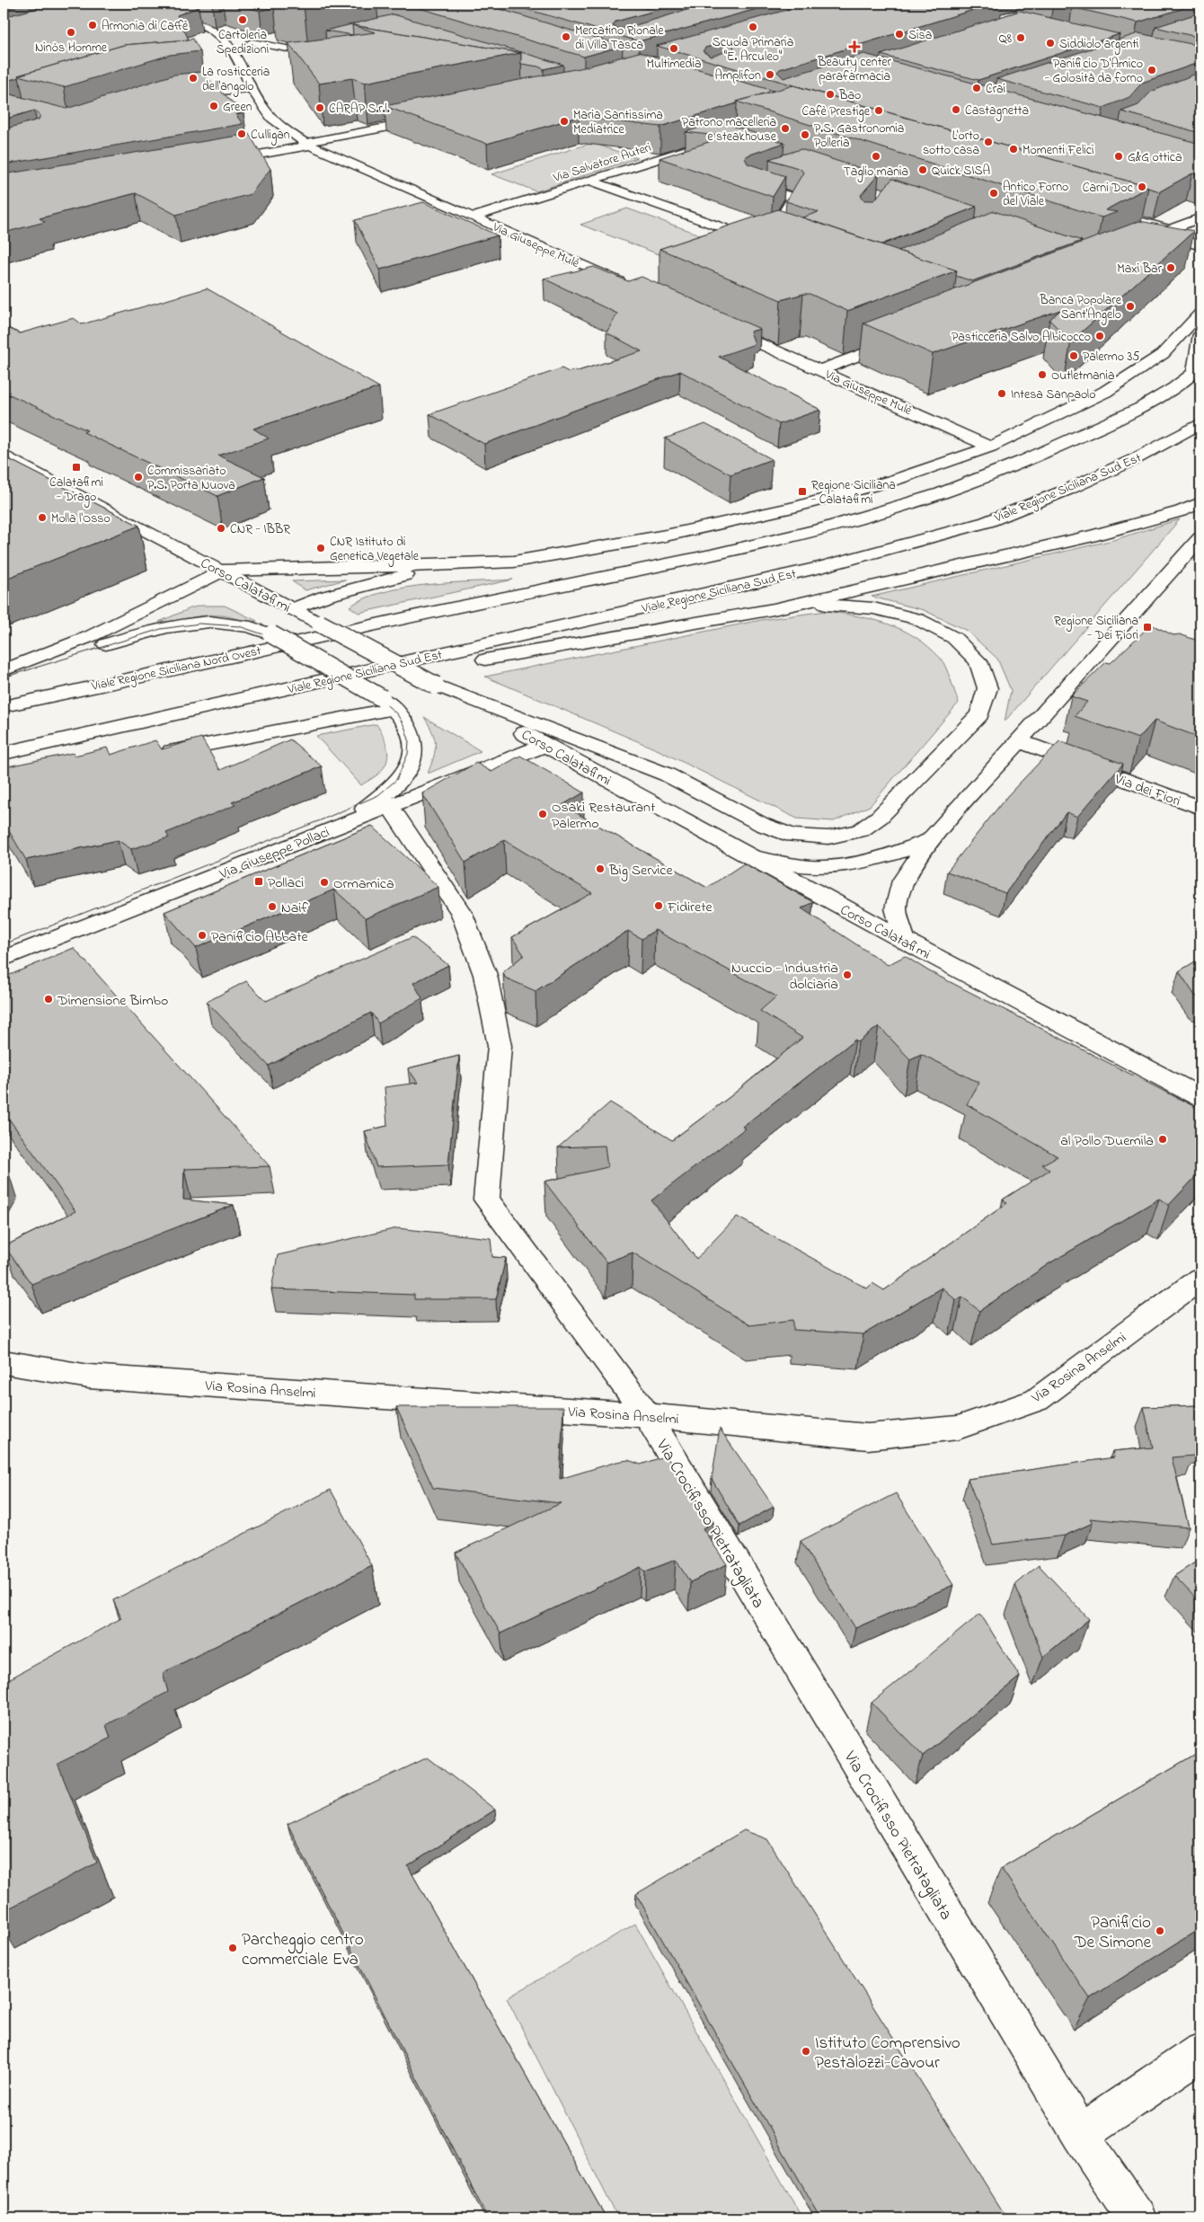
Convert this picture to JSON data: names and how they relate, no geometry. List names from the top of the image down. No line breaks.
{"streets":{"street":["Via Salvatore Auteri","Via Giuseppe Mulè","Viale Regione Siciliana Sud Est","Corso Calatafimi","Viale Regione Siciliana Nord Ovest","Via dei Fiori","Via Giuseppe Pollaci","Via Rosina Anselmi","Via Crocifisso Pietratagliata"]},"crossings":[["Via Salvatore Auteri","Via Giuseppe Mulè"],["Corso Calatafimi","Via Giuseppe Pollaci"],["Via Giuseppe Pollaci","Via Crocifisso Pietratagliata"],["Via Rosina Anselmi","Via Crocifisso Pietratagliata"]],"places":{"other":["Cartoleria Spedizioni","Armonia di Caffè","Scuola Primaria \"E. Arculeo\"","Ninòs Homme","Sisa","Mercatino Rionale di Villa Tasca","Q8","Siddiolo argenti","Multimedia","Panificio D'Amico - Golosità da forno","Amplifon","La rosticceria dell'angolo","Crai","Bao","Green","CARAP S.r.l.","Castagnetta","Cafè Prestige","Maria Santissima Mediatrice","Patrono macelleria e steakhouse","Culligan","P.S. Gastronomia Polleria","L'orto sotto casa","Momenti Felici","Taglio mania","G&G ottica","Quick SISA","Carni Doc","Antico Forno del Viale","Maxi Bar","Banca Popolare Sant'Angelo","Pasticceria Salvo Albicocco","Palermo 35","Outletmania","Intesa Sanpaolo","Commissariato P.S. Porta Nuova","Molla l'Osso","CNR - IBBR","CNR Istituto di Genetica Vegetale","Osaki Restaurant Palermo","Big Service","Ormamica","Fidirete","Naif","Panificio Abbate","Nuccio - Industria dolciaria","Dimensione Bimbo","al Pollo Duemila","Panificio De Simone","Parcheggio centro commerciale Eva","Istituto Comprensivo Pestalozzi-Cavour"],"health":["Beauty center parafarmacia"],"transit":["Calatafimi - Drago","Regione Siciliana - Calatafimi","Regione Siciliana - Dei Fiori","Pollaci"]}}
